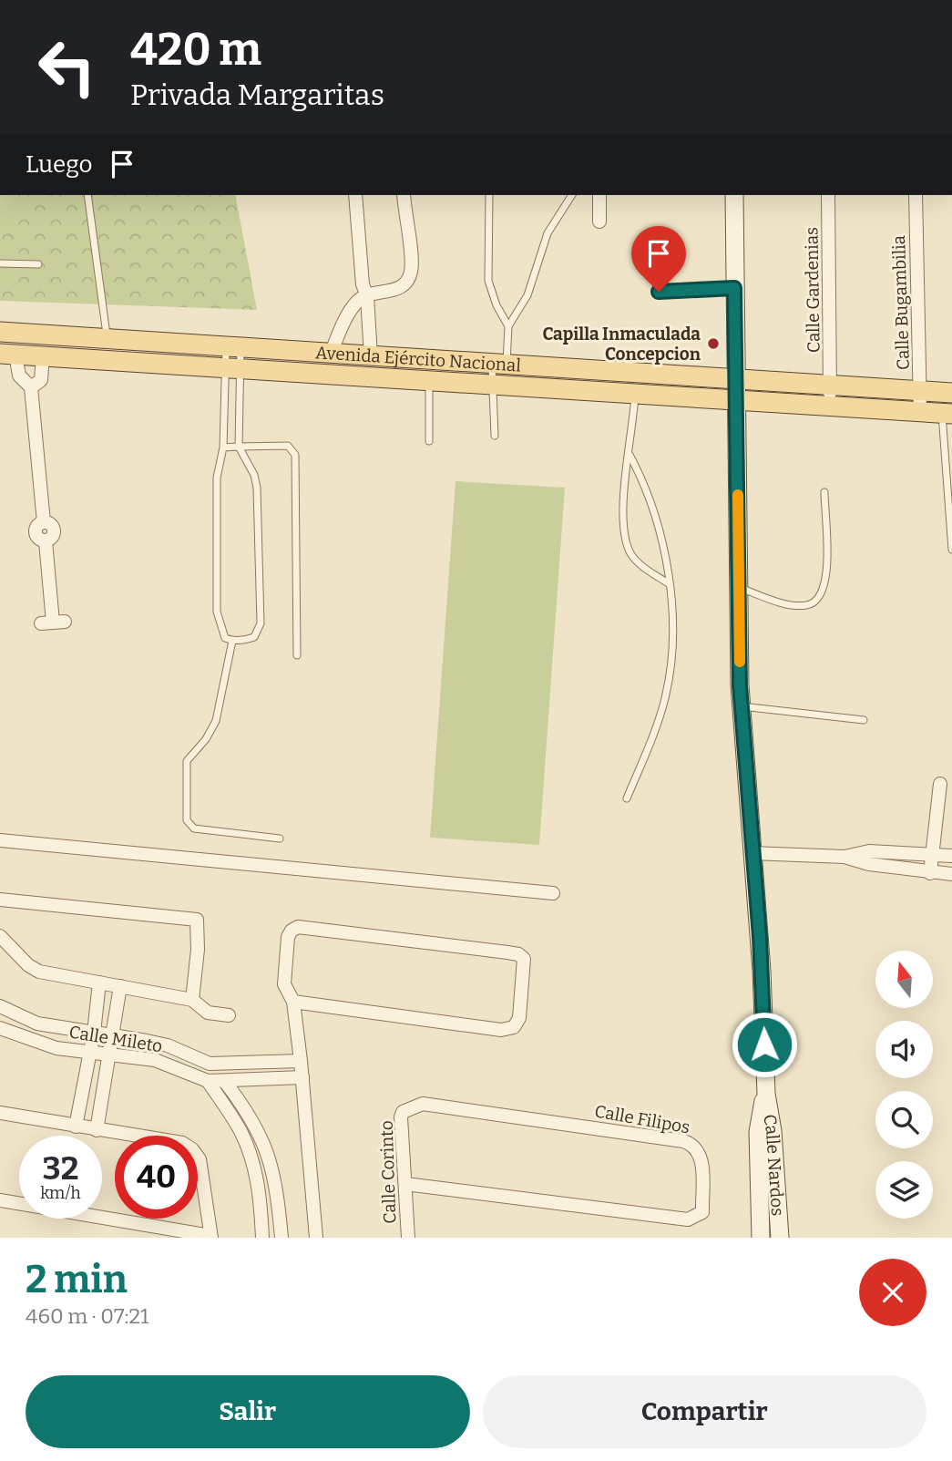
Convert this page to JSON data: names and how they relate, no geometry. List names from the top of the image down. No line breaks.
{"streets":{"main road":["Avenida Ejército Nacional"],"street":["Calle Gardenias","Calle Bugambilia","Calle Mileto","Calle Filipos","Calle Nardos","Calle Corinto"]},"crossings":[["Calle Gardenias","Avenida Ejército Nacional"],["Calle Bugambilia","Avenida Ejército Nacional"],["Avenida Ejército Nacional","Calle Nardos"],["Calle Filipos","Calle Corinto"]],"places":["Capilla Inmaculada Concepcion"],"north":"top","page":{"turn":["420 m","Privada Margaritas"],"then":"Luego","speed":"32 km/h","limit":"40","heading":["2 min","460 m · 07:21"],"buttons":["Salir","Compartir"]}}
